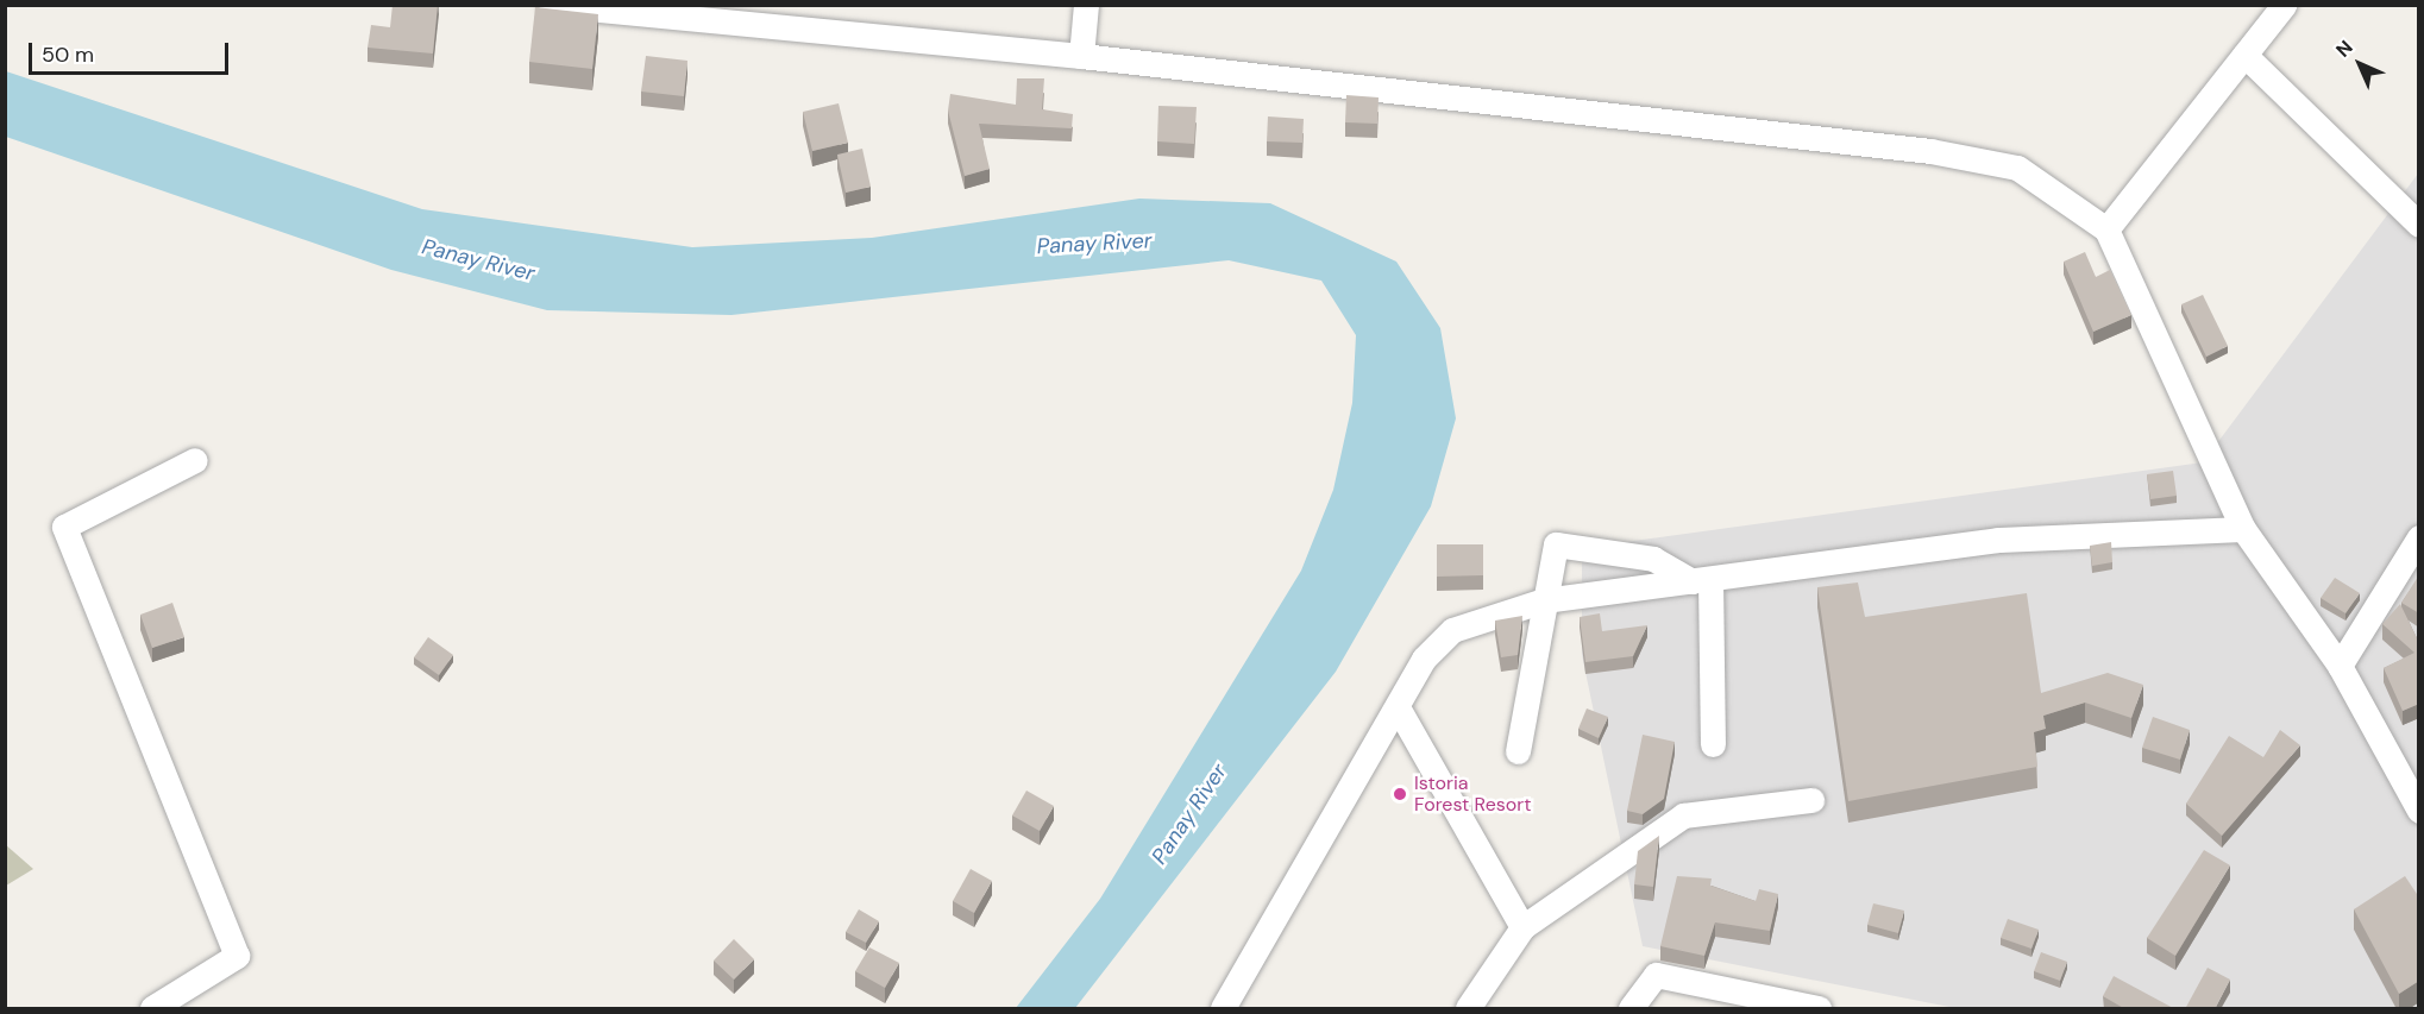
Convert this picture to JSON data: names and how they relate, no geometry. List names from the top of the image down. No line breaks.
{"water":["Panay River"],"places":["Istoria Forest Resort"],"scale_bar":"50 m","north":"top left"}
